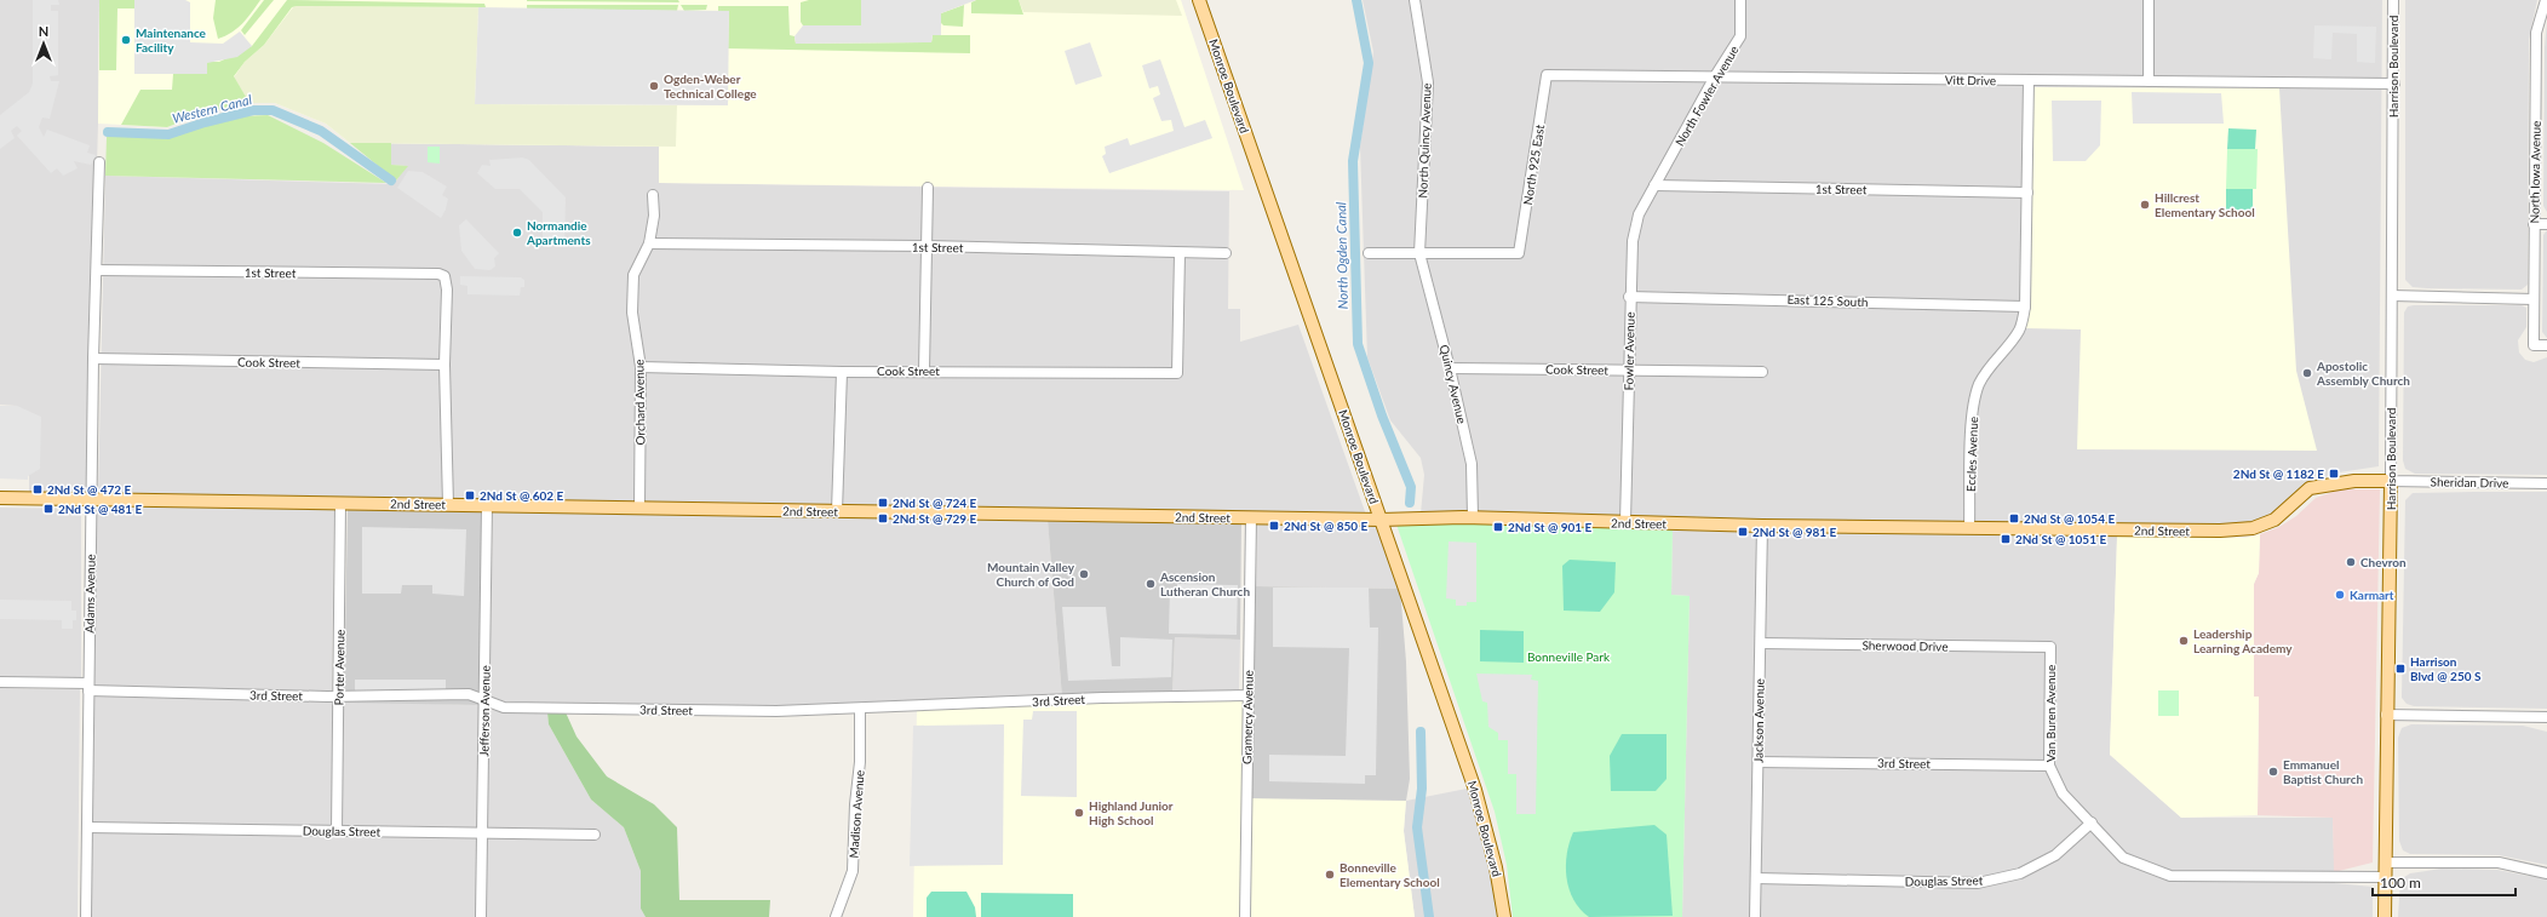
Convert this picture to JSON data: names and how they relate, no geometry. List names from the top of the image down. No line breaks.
{"streets":{"main road":["Harrison Boulevard","Monroe Boulevard","2nd Street"],"street":["Vitt Drive","North Fowler Avenue","North Quincy Avenue","North 925 East","North Iowa Avenue","1st Street","East 125 South","Fowler Avenue","Cook Street","Quincy Avenue","Orchard Avenue","Eccles Avenue","Sheridan Drive","Adams Avenue","Sherwood Drive","Porter Avenue","3rd Street","Jefferson Avenue","Van Buren Avenue","Gramercy Avenue","Jackson Avenue","Madison Avenue","Douglas Street"]},"crossings":[["Harrison Boulevard","Vitt Drive"],["Harrison Boulevard","Sheridan Drive"],["Harrison Boulevard","2nd Street"],["Vitt Drive","North Fowler Avenue"],["Vitt Drive","North 925 East"],["Vitt Drive","Eccles Avenue"],["Monroe Boulevard","2nd Street"],["North Fowler Avenue","1st Street"],["North Fowler Avenue","Fowler Avenue"],["North Quincy Avenue","North 925 East"],["North Quincy Avenue","Quincy Avenue"],["North 925 East","Quincy Avenue"],["1st Street","Fowler Avenue"],["1st Street","Cook Street"],["1st Street","Orchard Avenue"],["1st Street","Eccles Avenue"],["1st Street","Adams Avenue"],["East 125 South","Fowler Avenue"],["East 125 South","Eccles Avenue"],["Fowler Avenue","Cook Street"],["Fowler Avenue","2nd Street"],["Cook Street","Quincy Avenue"],["Cook Street","Orchard Avenue"],["Cook Street","Adams Avenue"],["Quincy Avenue","2nd Street"],["Orchard Avenue","2nd Street"],["Eccles Avenue","2nd Street"],["Sheridan Drive","2nd Street"],["2nd Street","Adams Avenue"],["2nd Street","Porter Avenue"],["2nd Street","Jefferson Avenue"],["2nd Street","Gramercy Avenue"],["2nd Street","Jackson Avenue"],["Adams Avenue","3rd Street"],["Adams Avenue","Douglas Street"],["Sherwood Drive","Van Buren Avenue"],["Sherwood Drive","Jackson Avenue"],["Porter Avenue","3rd Street"],["Porter Avenue","Douglas Street"],["3rd Street","Jefferson Avenue"],["3rd Street","Van Buren Avenue"],["3rd Street","Gramercy Avenue"],["3rd Street","Jackson Avenue"],["3rd Street","Madison Avenue"],["Jefferson Avenue","Douglas Street"],["Van Buren Avenue","Douglas Street"],["Jackson Avenue","Douglas Street"]],"water":["Western Canal","North Ogden Canal"],"parks":["Bonneville Park"],"places":{"other":["Maintenance Facility","Ogden-Weber Technical College","Hillcrest Elementary School","Normandie Apartments","Apostolic Assembly Church","Chevron","Mountain Valley Church of God","Ascension Lutheran Church","Karmart","Leadership Learning Academy","Emmanuel Baptist Church","Highland Junior High School","Bonneville Elementary School"],"transit":["2Nd St @ 1182 E","2Nd St @ 472 E","2Nd St @ 602 E","2Nd St @ 724 E","2Nd St @ 481 E","2Nd St @ 729 E","2Nd St @ 1054 E","2Nd St @ 850 E","2Nd St @ 901 E","2Nd St @ 981 E","2Nd St @ 1051 E","Harrison Blvd @ 250 S"]},"scale_bar":"100 m","north":"top"}
